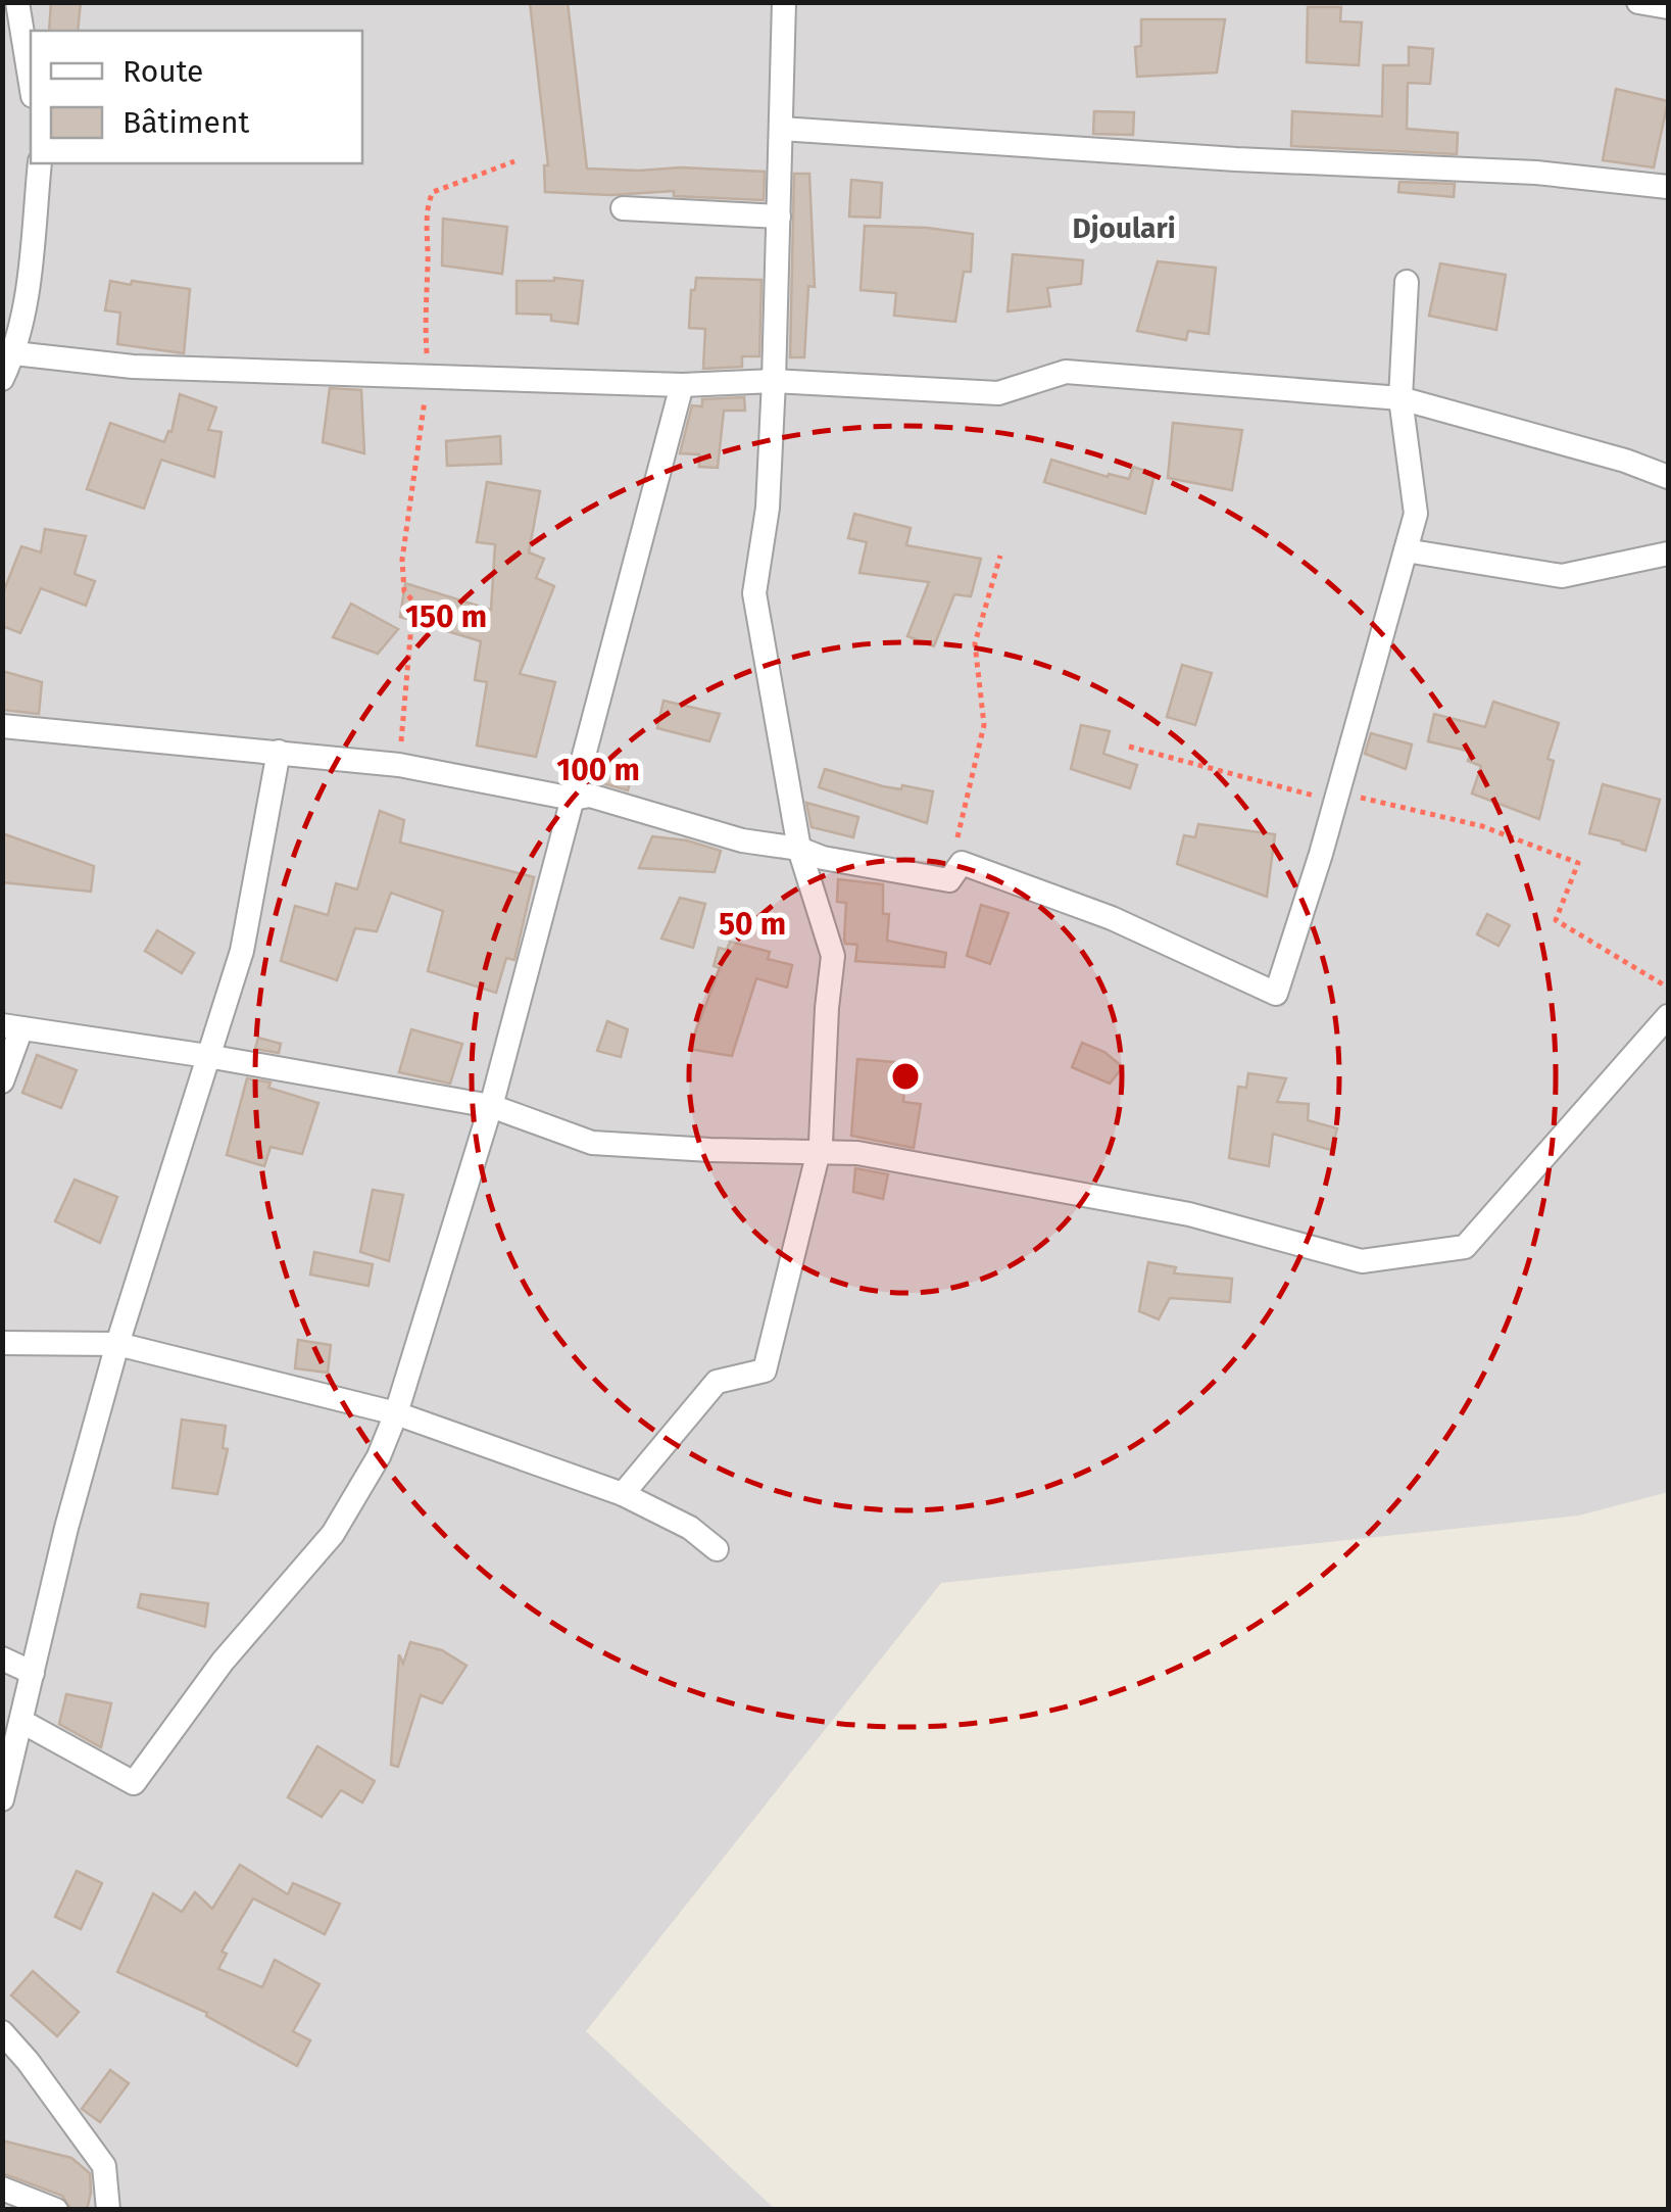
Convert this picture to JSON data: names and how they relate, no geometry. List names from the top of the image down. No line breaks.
{"districts":["Djoulari"],"legend":["Route","Bâtiment"],"rings":["150 m","100 m","50 m"]}
